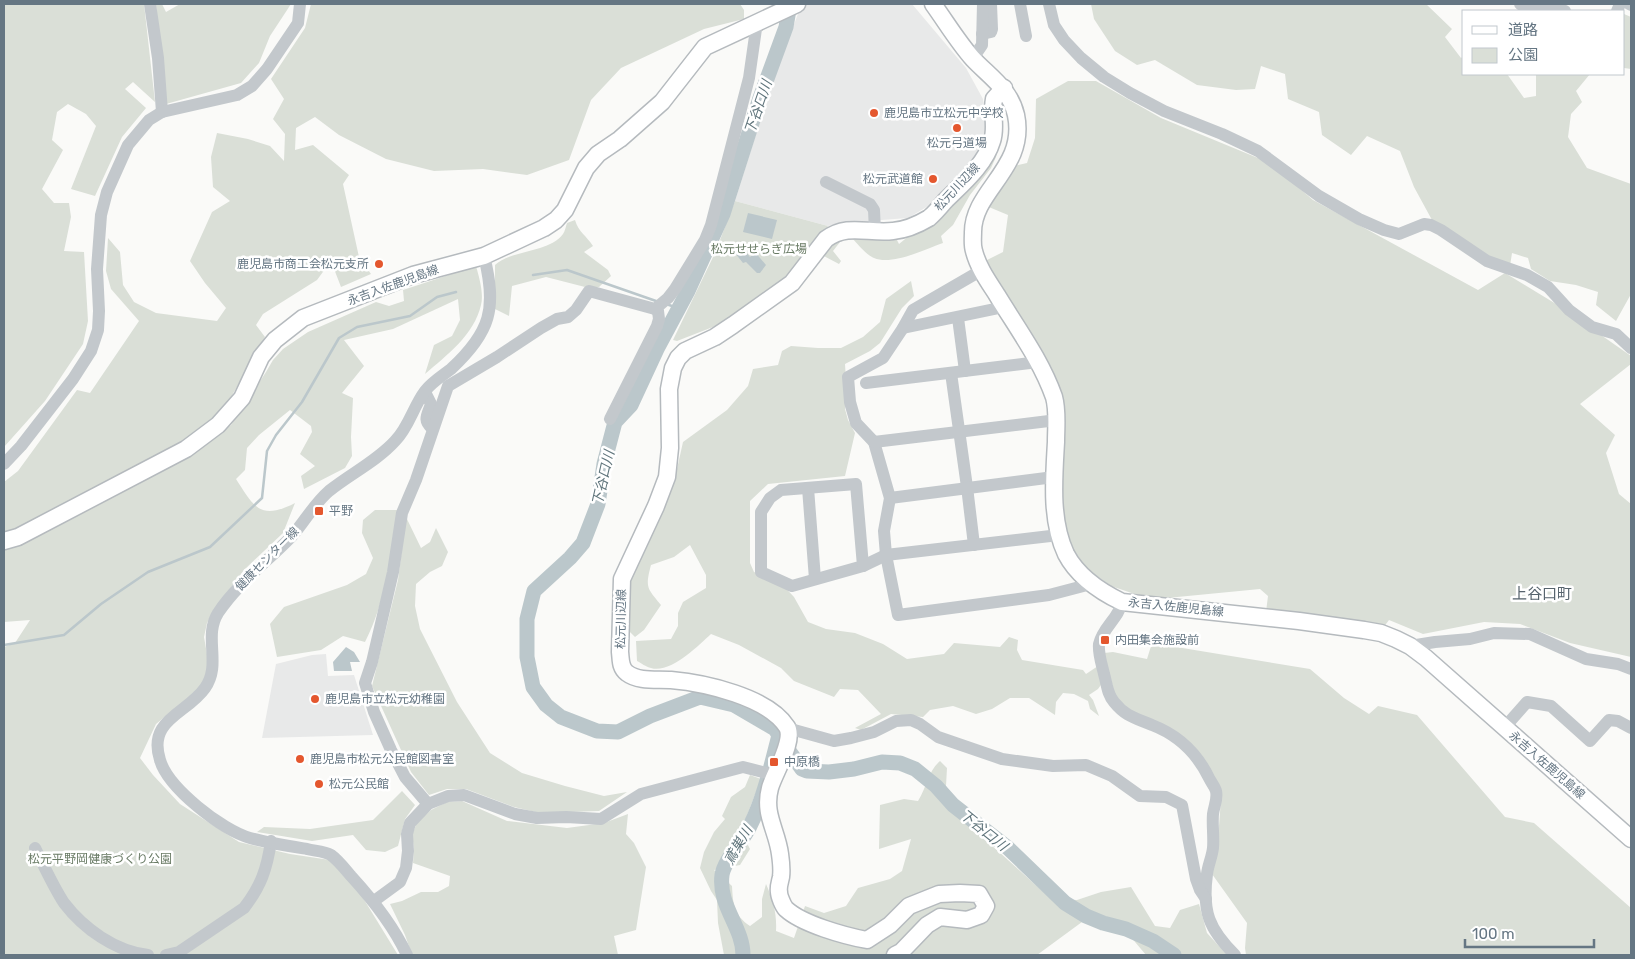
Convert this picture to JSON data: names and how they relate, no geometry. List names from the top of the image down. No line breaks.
{"streets":{"main road":["松元川辺線","永吉入佐鹿児島線"],"street":["健康センター線"]},"crossings":[["松元川辺線","永吉入佐鹿児島線"],["永吉入佐鹿児島線","健康センター線"]],"districts":["上谷口町"],"water":["下谷口川","鳶巣川"],"parks":["松元せせらぎ広場","松元平野岡健康づくり公園"],"places":{"other":["鹿児島市立松元中学校","松元弓道場","松元武道館","鹿児島市商工会松元支所","鹿児島市立松元幼稚園","鹿児島市松元公民館図書室","松元公民館"],"transit":["平野","内田集会施設前","中原橋"]},"legend":["道路","公園"],"scale_bar":"100 m"}
